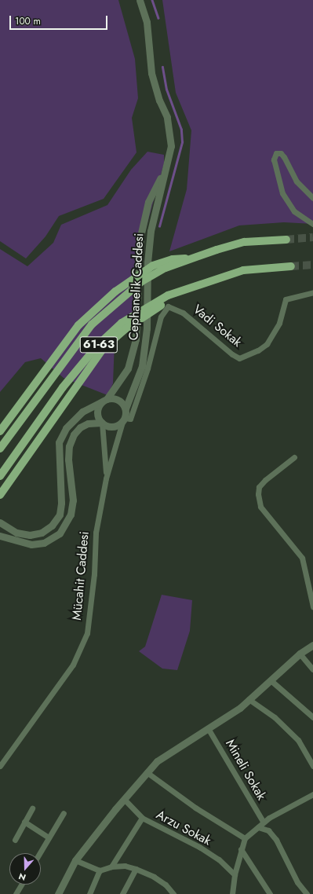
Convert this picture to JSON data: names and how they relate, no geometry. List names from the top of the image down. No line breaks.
{"streets":{"main road":["61-63"],"street":["Cephanelik Caddesi","Vadi Sokak","Mücahit Caddesi","Mineli Sokak","Arzu Sokak"]},"crossings":[["Cephanelik Caddesi","Mücahit Caddesi"],["Vadi Sokak","Mücahit Caddesi"]],"scale_bar":"100 m","north":"bottom"}
